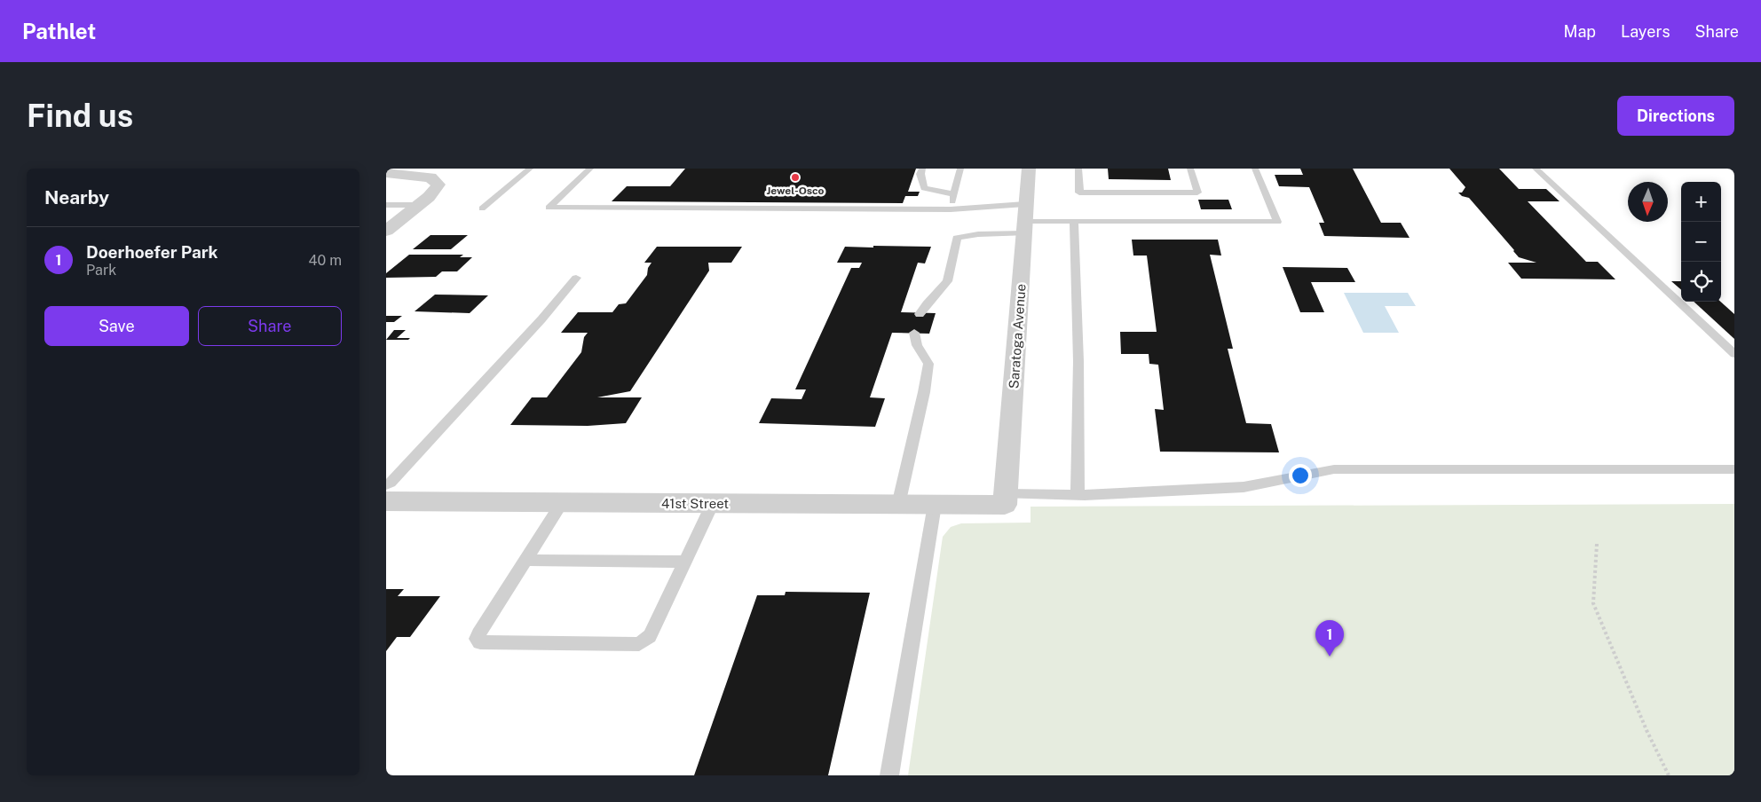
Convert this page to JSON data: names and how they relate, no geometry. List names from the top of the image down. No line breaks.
{"streets":{"street":["Saratoga Avenue","41st Street"]},"crossings":[["Saratoga Avenue","41st Street"]],"places":["Jewel-Osco"],"north":"bottom","page":{"header":"Pathlet","nav":["Map","Layers","Share"],"buttons":["Directions",["Save","Share"]],"title":"Find us","heading":"Nearby","map_buttons":["+","−"],"list":[{"mark":"1","name":"Doerhoefer Park","note":"Park","value":"40 m"}],"pins":"1"}}
